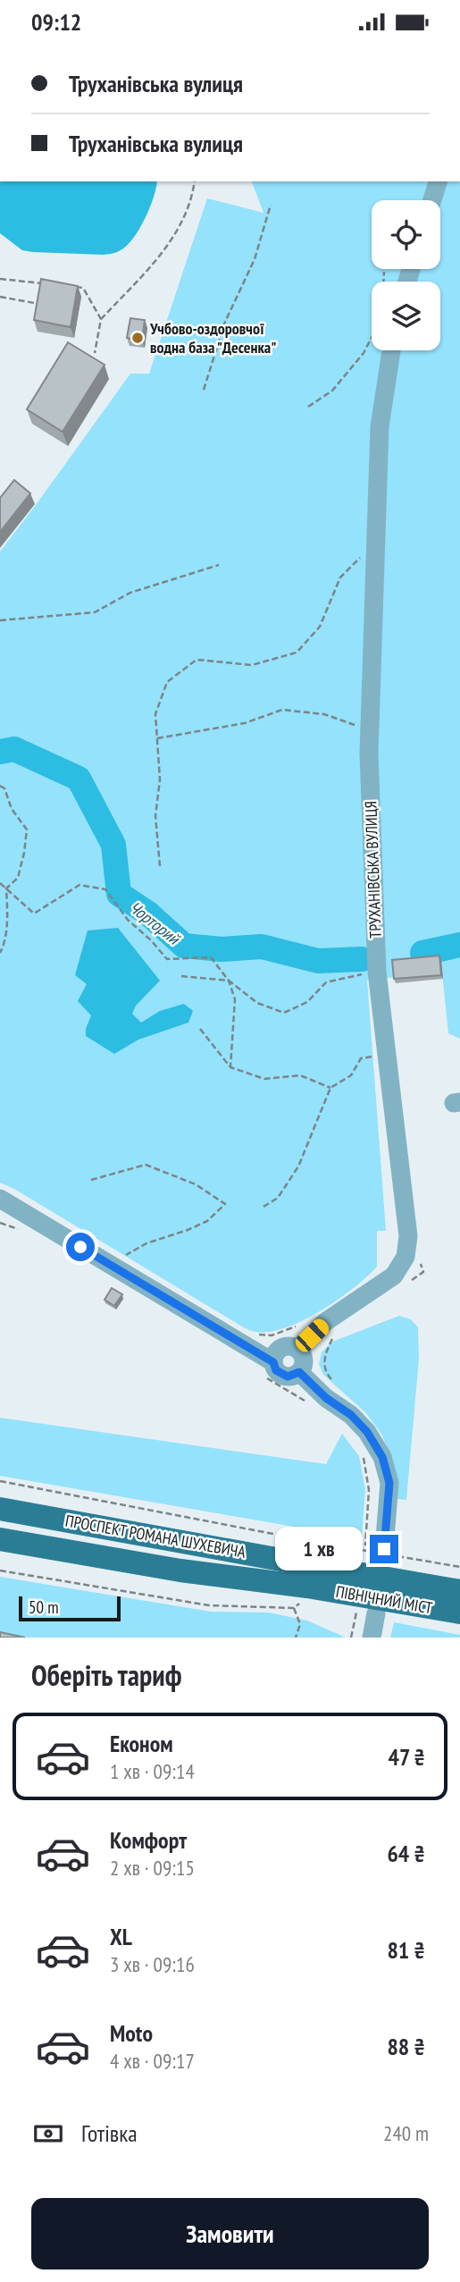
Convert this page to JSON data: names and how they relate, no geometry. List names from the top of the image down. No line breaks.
{"streets":{"main road":["ПРОСПЕКТ РОМАНА ШУХЕВИЧА","ПІВНІЧНИЙ МІСТ"],"street":["ТРУХАНІВСЬКА ВУЛИЦЯ"]},"crossings":[["ПРОСПЕКТ РОМАНА ШУХЕВИЧА","ПІВНІЧНИЙ МІСТ"]],"water":["Чорторий"],"places":["Учбово-оздоровчої водна база \"Десенка\""],"scale_bar":"50 m","page":{"status":"09:12","banner":["Труханівська вулиця","Труханівська вулиця"],"bubble":"1 хв","scale":"50 m","heading":"Оберіть тариф","list":[{"name":"Економ","note":"1 хв · 09:14","value":"47 ₴"},{"name":"Комфорт","note":"2 хв · 09:15","value":"64 ₴"},{"name":"XL","note":"3 хв · 09:16","value":"81 ₴"},{"name":"Moto","note":"4 хв · 09:17","value":"88 ₴"}],"pay":["Готівка","240 m"],"buttons":"Замовити"}}
